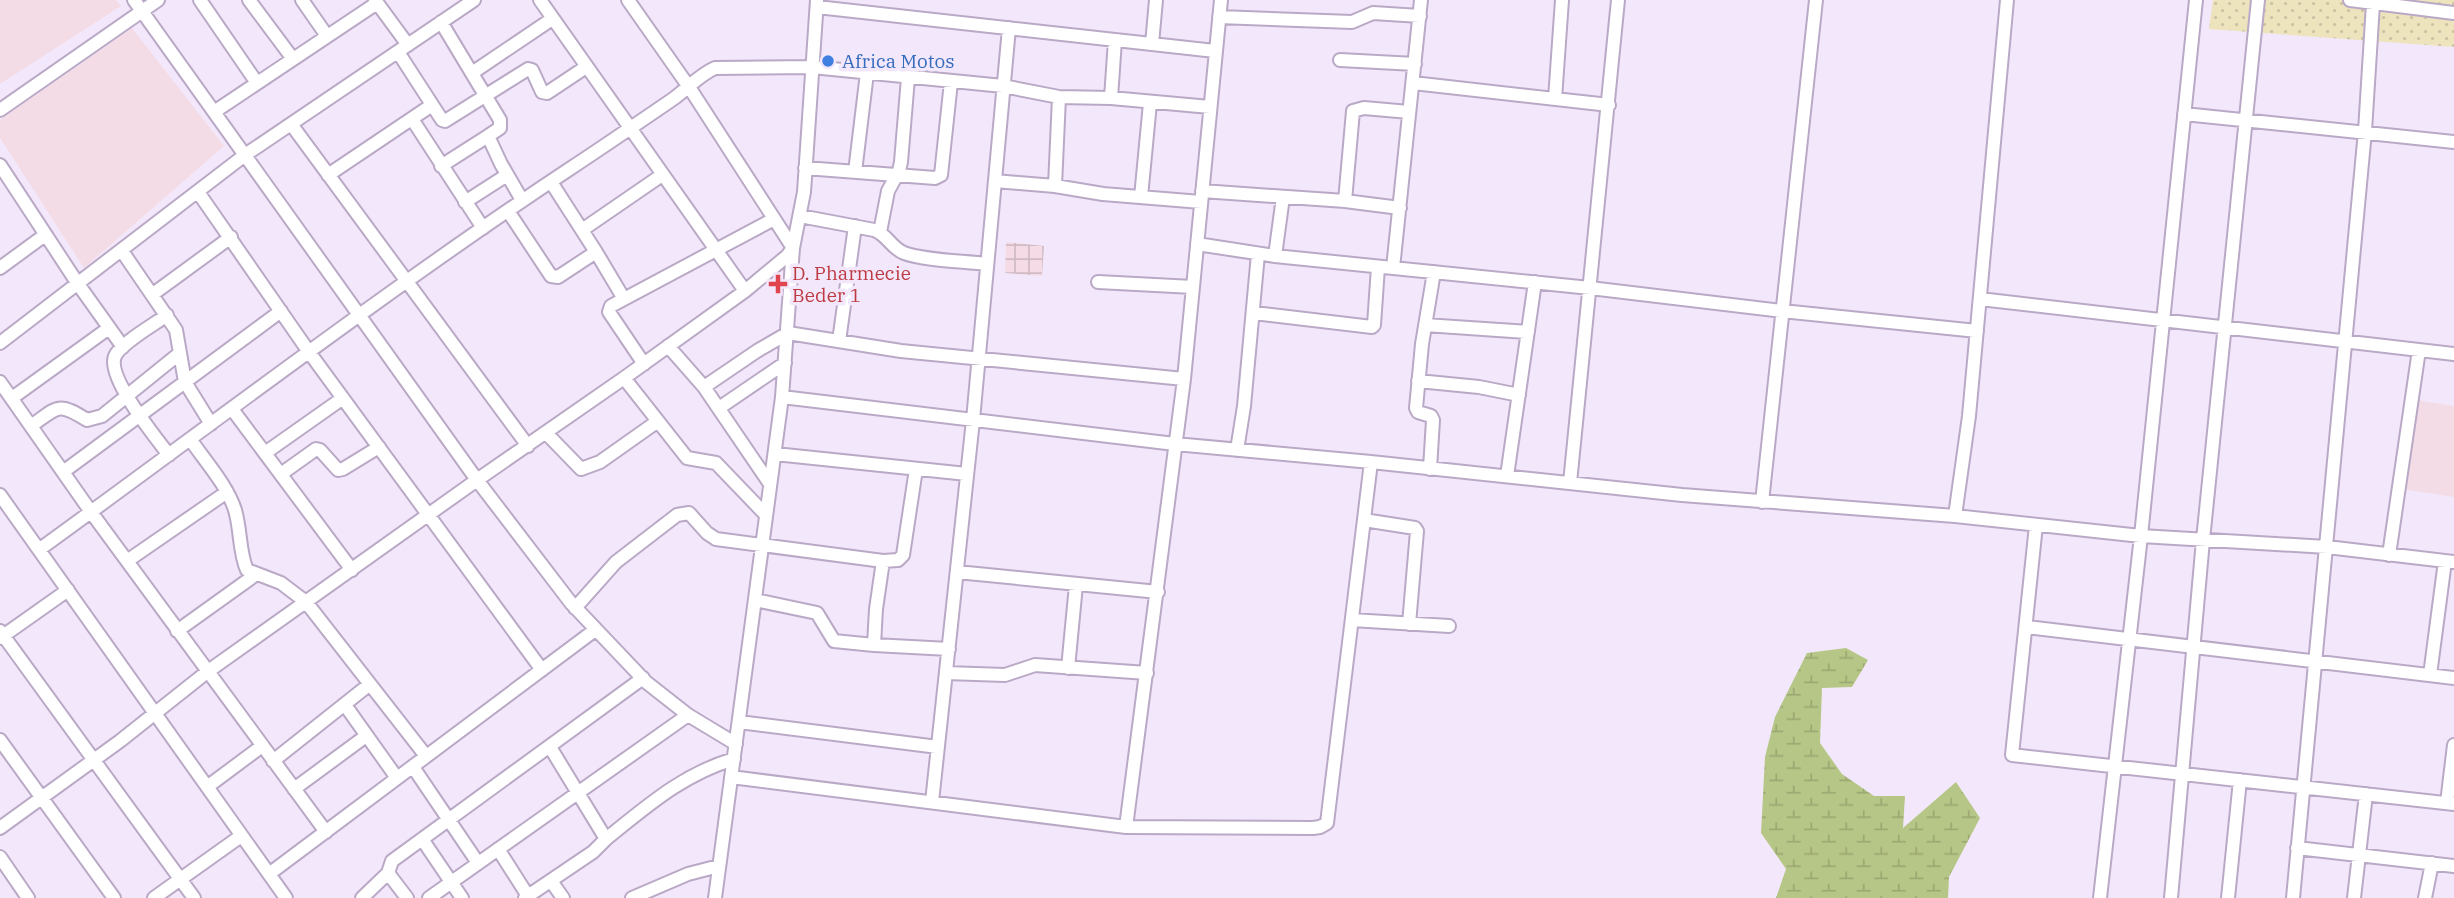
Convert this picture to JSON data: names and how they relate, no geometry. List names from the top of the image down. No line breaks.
{"places":{"other":["Africa Motos"],"health":["D. Pharmecie Beder 1"]}}
